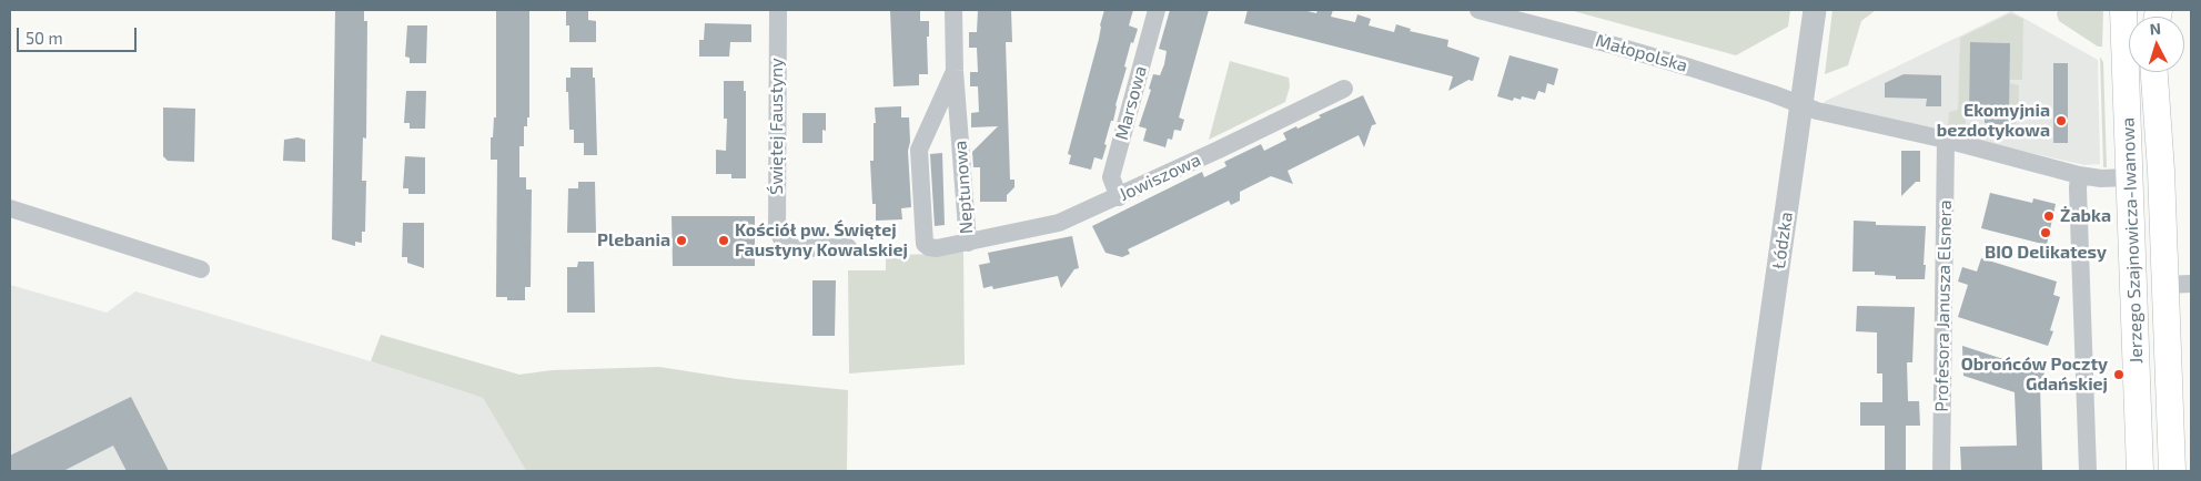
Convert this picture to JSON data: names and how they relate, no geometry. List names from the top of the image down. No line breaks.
{"streets":{"main road":["Jerzego Szajnowicza-Iwanowa"],"street":["Małopolska","Marsowa","Świętej Faustyny","Jowiszowa","Neptunowa","Łódzka","Profesora Janusza Elsnera"]},"crossings":[["Małopolska","Łódzka"],["Małopolska","Jerzego Szajnowicza-Iwanowa"],["Małopolska","Profesora Janusza Elsnera"],["Marsowa","Jowiszowa"],["Jowiszowa","Neptunowa"]],"places":["Ekomyjnia bezdotykowa","Żabka","BIO Delikatesy","Plebania","Kościół pw. Świętej Faustyny Kowalskiej","Obrońców Poczty Gdańskiej"],"scale_bar":"50 m","north":"top"}
